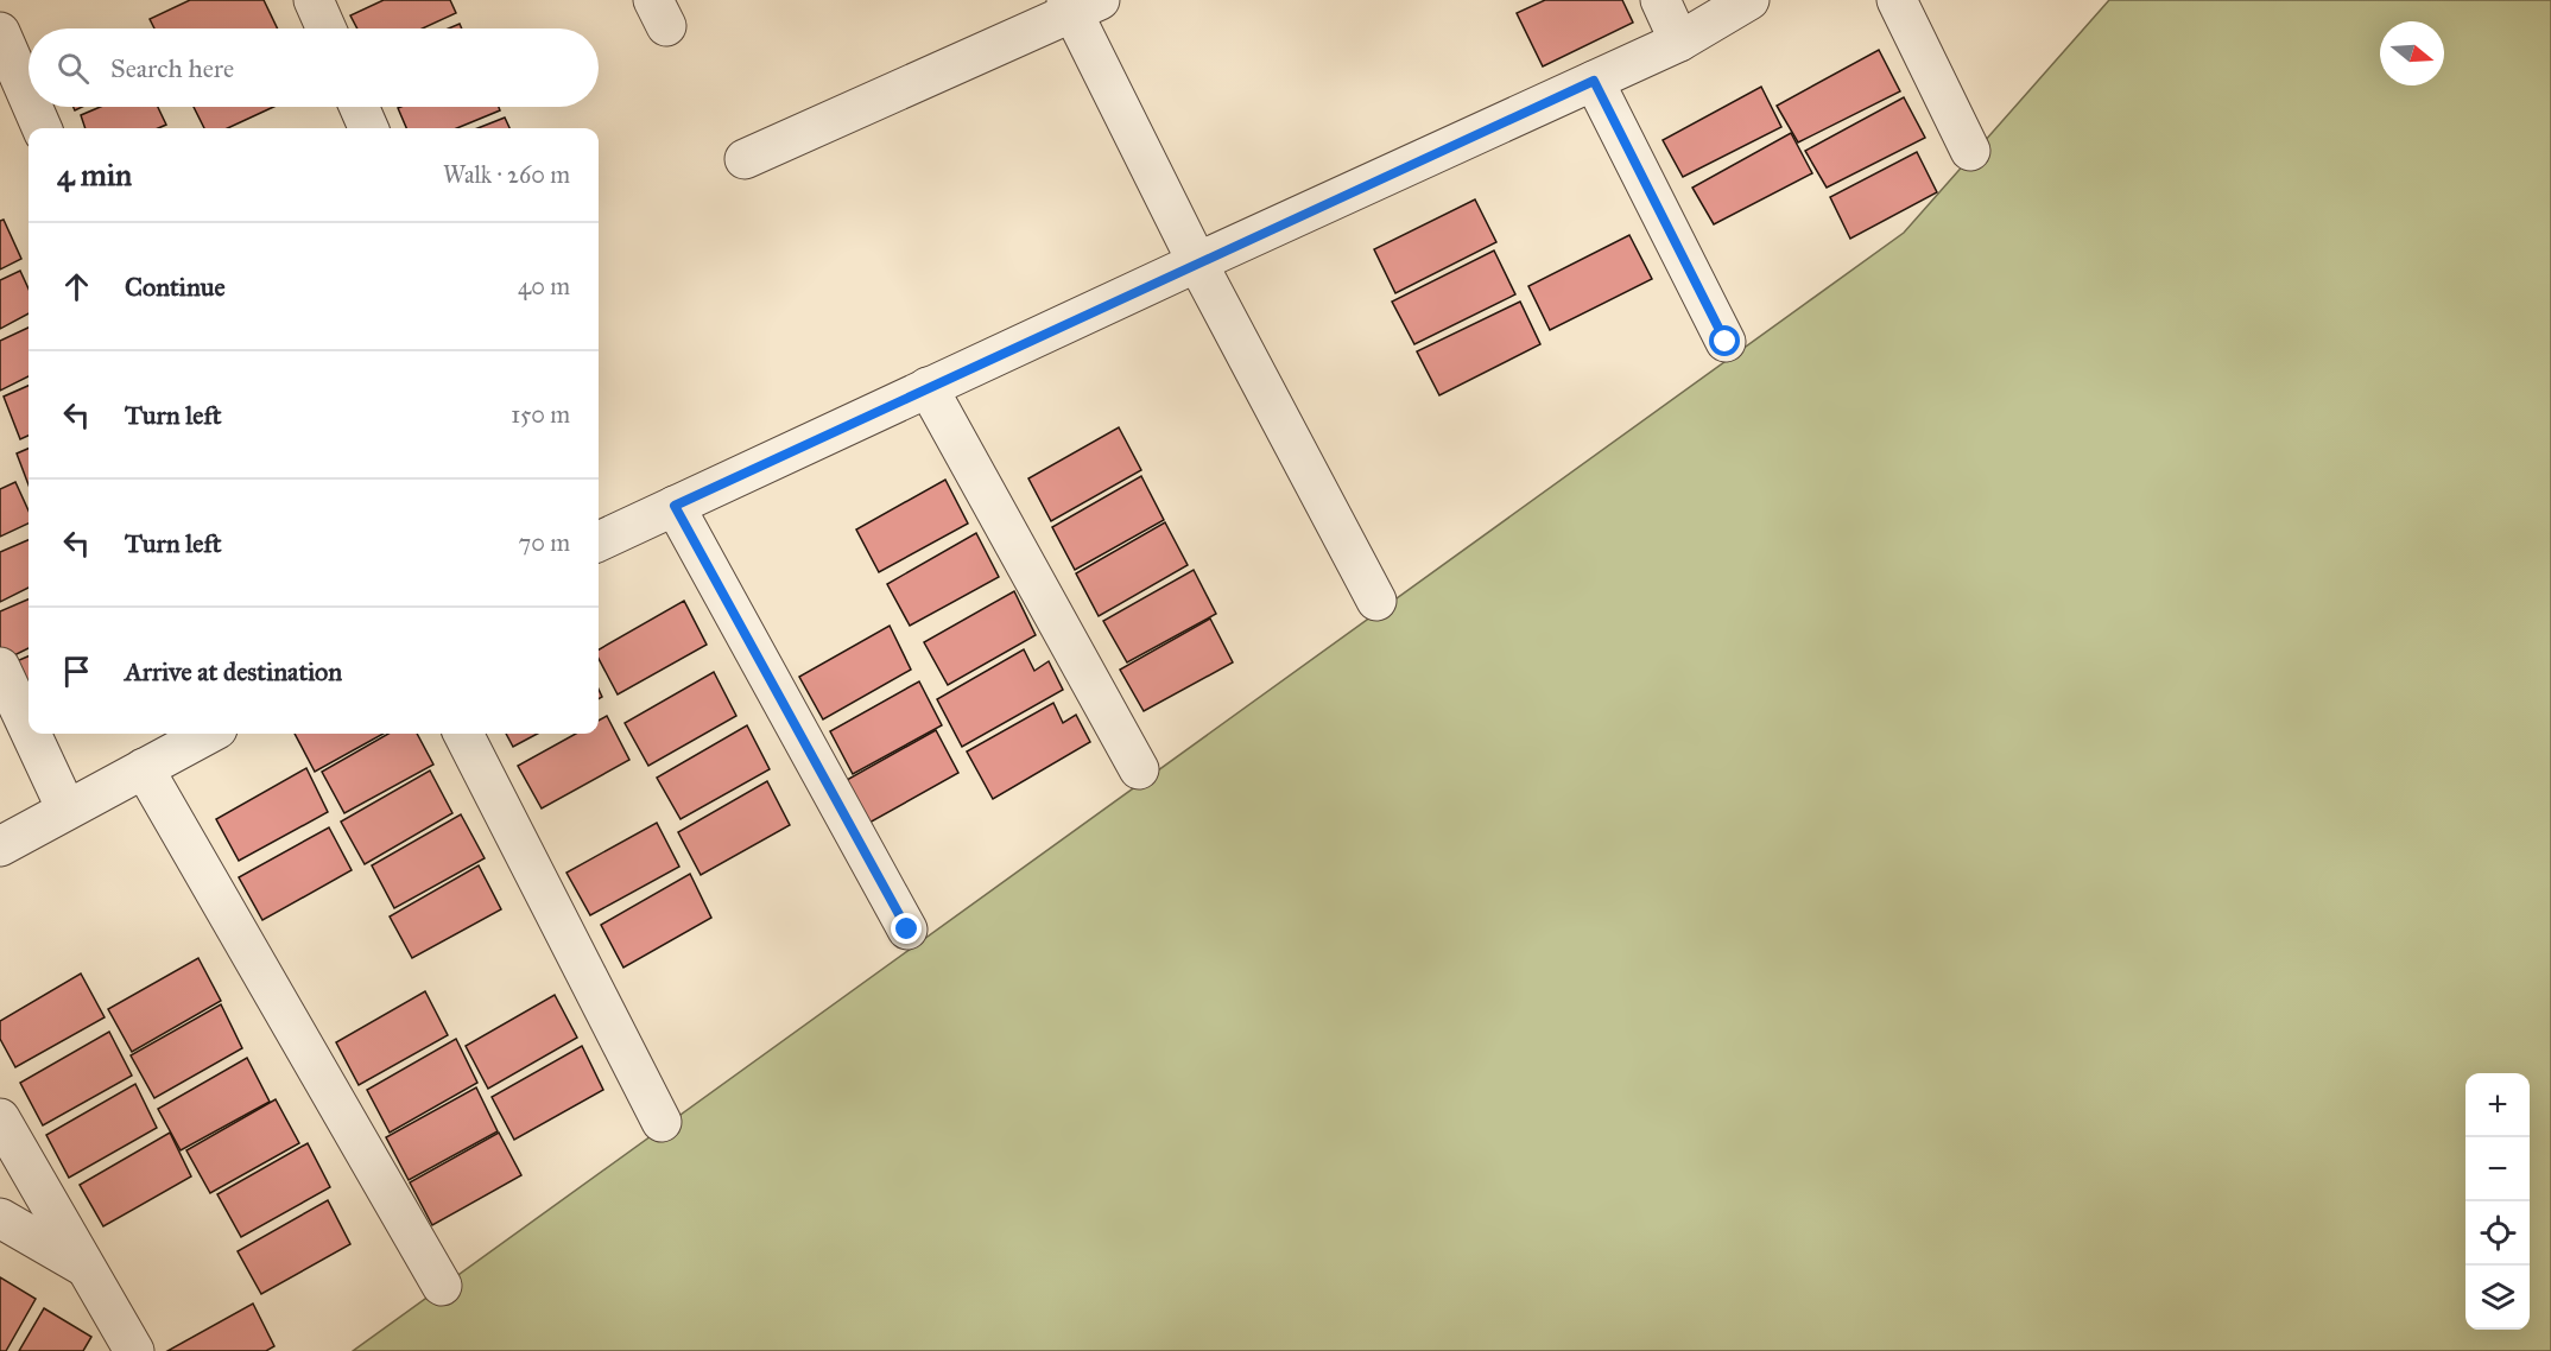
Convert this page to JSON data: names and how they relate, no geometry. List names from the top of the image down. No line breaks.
{"north":"right","page":{"search":"Search here","heading":["4 min","Walk · 260 m"],"list":[["Continue","40 m"],["Turn left","150 m"],["Turn left","70 m"],"Arrive at destination"],"map_buttons":["+","−"]}}
